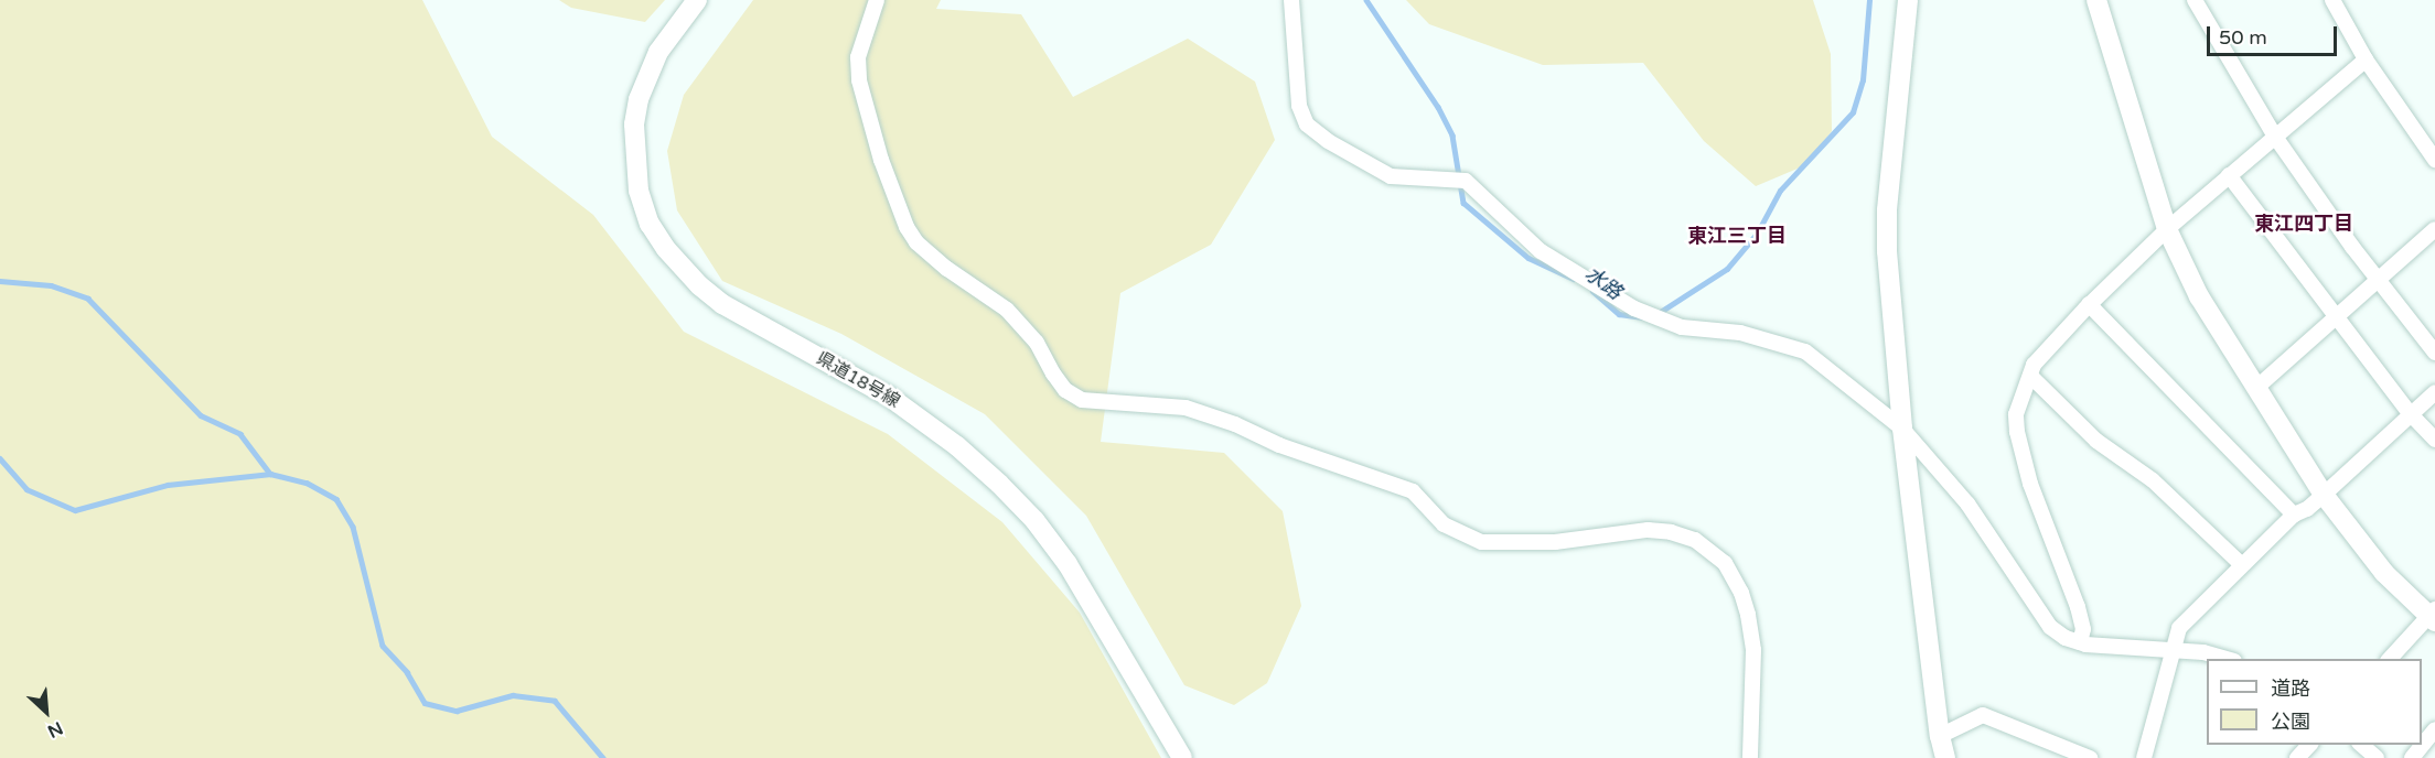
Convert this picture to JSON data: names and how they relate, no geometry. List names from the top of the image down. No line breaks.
{"streets":{"street":["県道18号線"]},"districts":["東江四丁目","東江三丁目"],"water":["水路"],"legend":["道路","公園"],"scale_bar":"50 m","north":"bottom right"}
